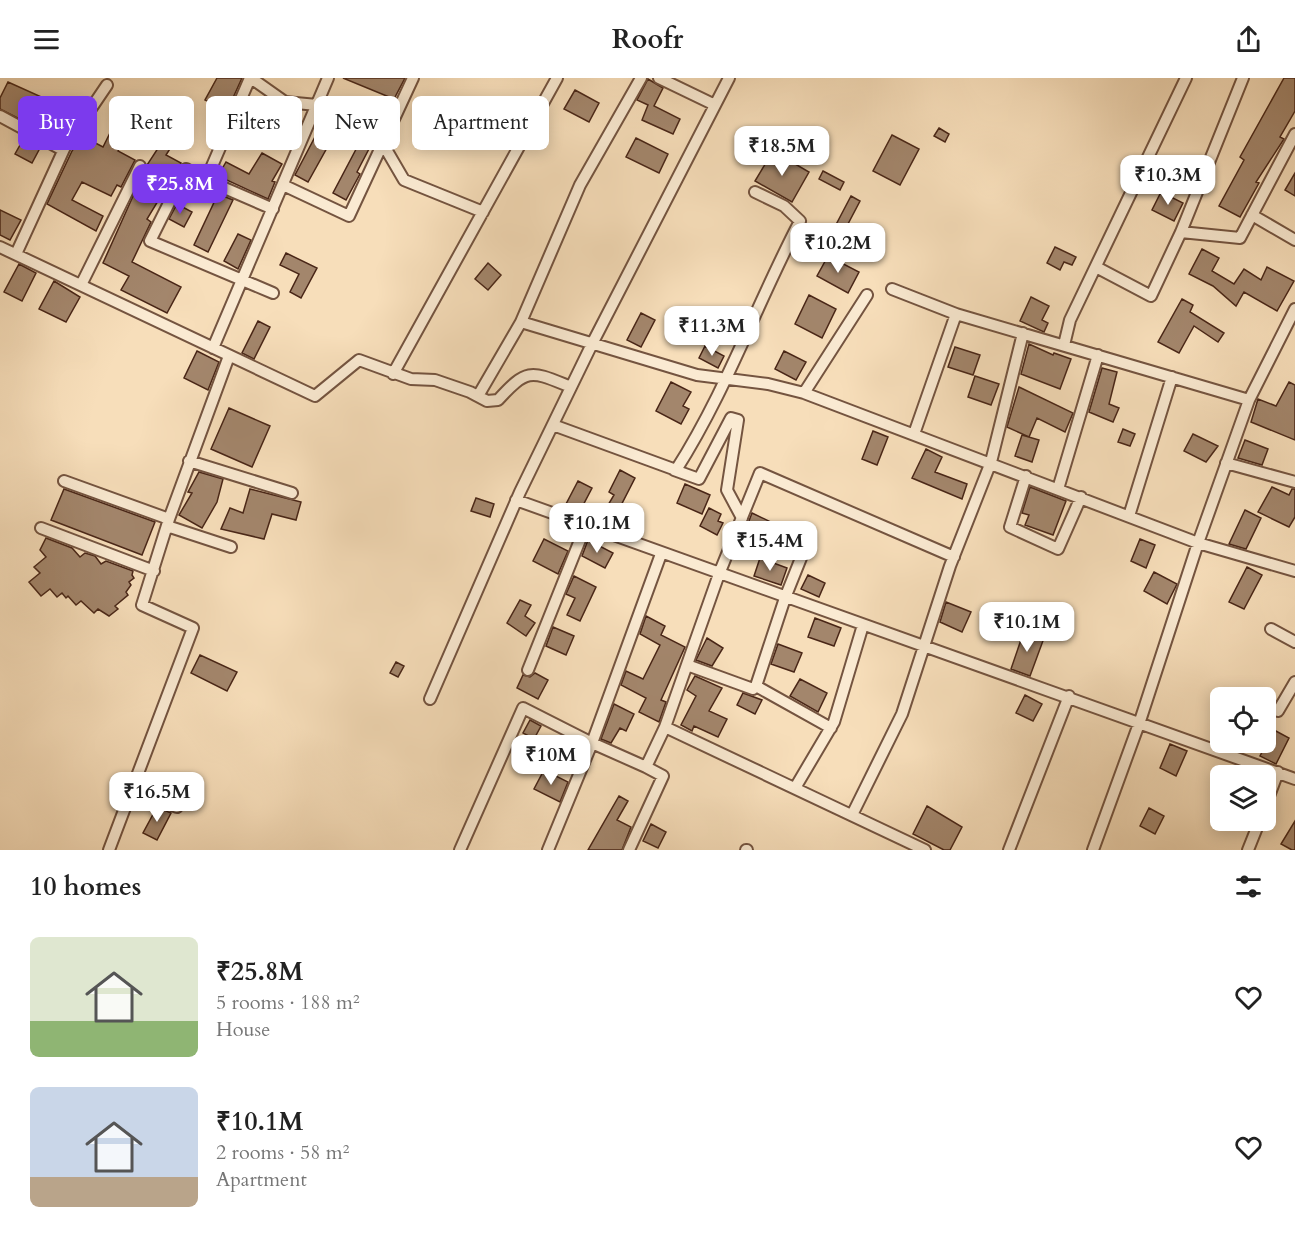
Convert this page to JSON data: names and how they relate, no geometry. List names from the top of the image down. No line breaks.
{"page":{"header":"Roofr","chip":["Buy","Rent","Filters","New","Apartment"],"price":["₹18.5M","₹10.3M","₹25.8M","₹10.2M","₹11.3M","₹10.1M","₹15.4M","₹10.1M","₹10M","₹16.5M"],"heading":"10 homes","list":[{"name":"₹25.8M","note":"5 rooms · 188 m² · House"},{"name":"₹10.1M","note":"2 rooms · 58 m² · Apartment"}]}}
